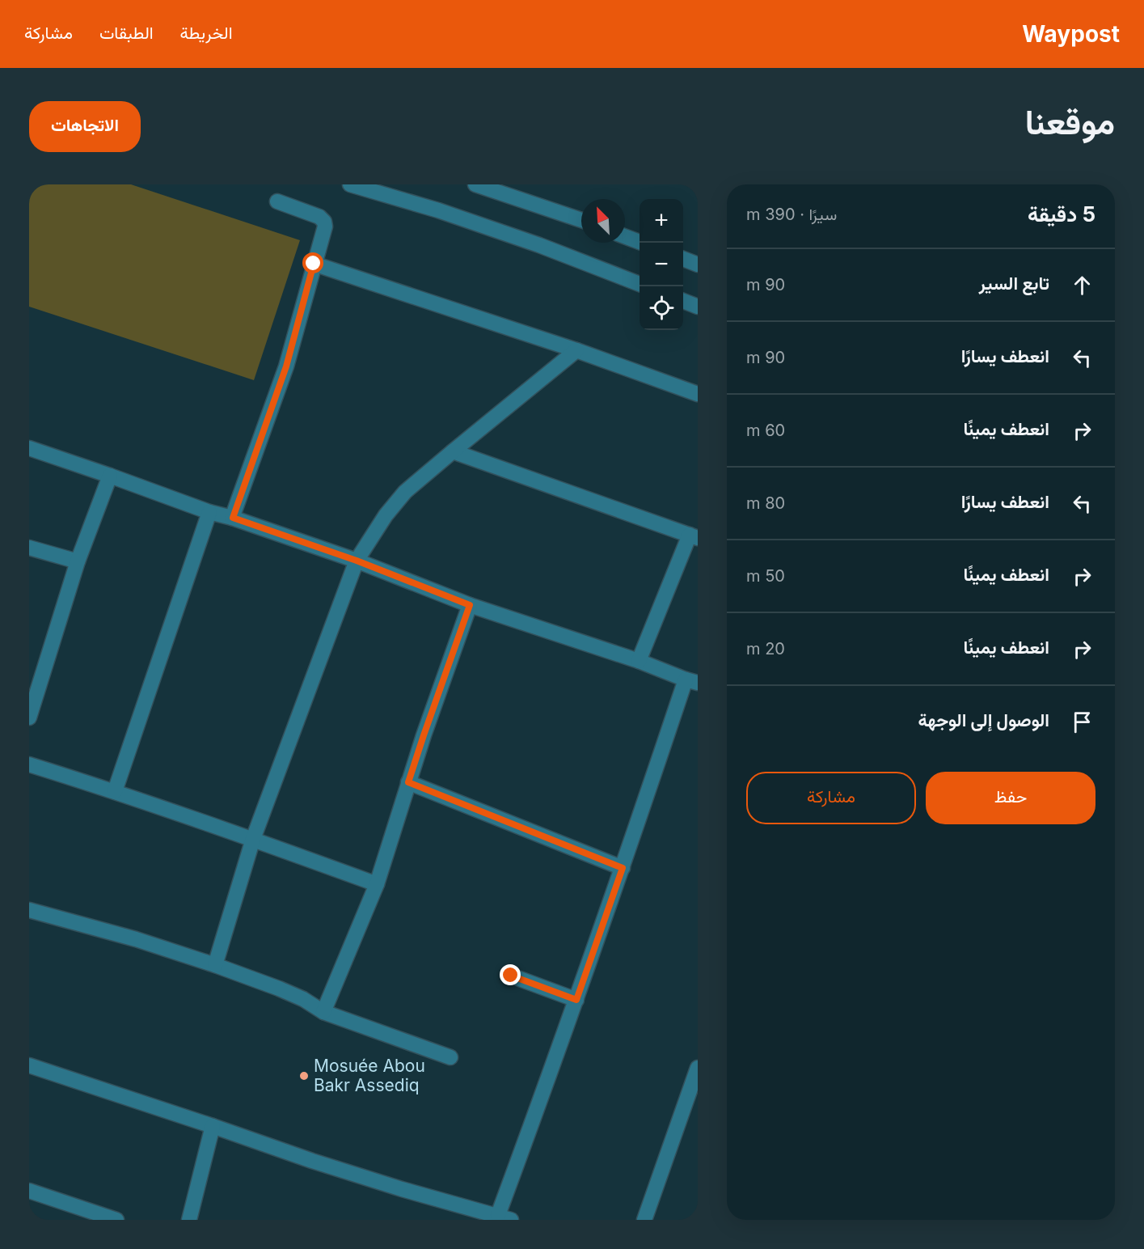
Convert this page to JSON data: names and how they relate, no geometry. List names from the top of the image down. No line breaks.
{"places":["Mosuée Abou Bakr Assediq"],"north":"top left","page":{"header":"Waypost","nav":["الخريطة","الطبقات","مشاركة"],"title":"موقعنا","buttons":["الاتجاهات",["حفظ","مشاركة"]],"heading":["5 دقيقة","سيرًا · 390 m"],"map_buttons":["+","−"],"list":[["تابع السير","90 m"],["انعطف يسارًا","90 m"],["انعطف يمينًا","60 m"],["انعطف يسارًا","80 m"],["انعطف يمينًا","50 m"],["انعطف يمينًا","20 m"],"الوصول إلى الوجهة"]}}
